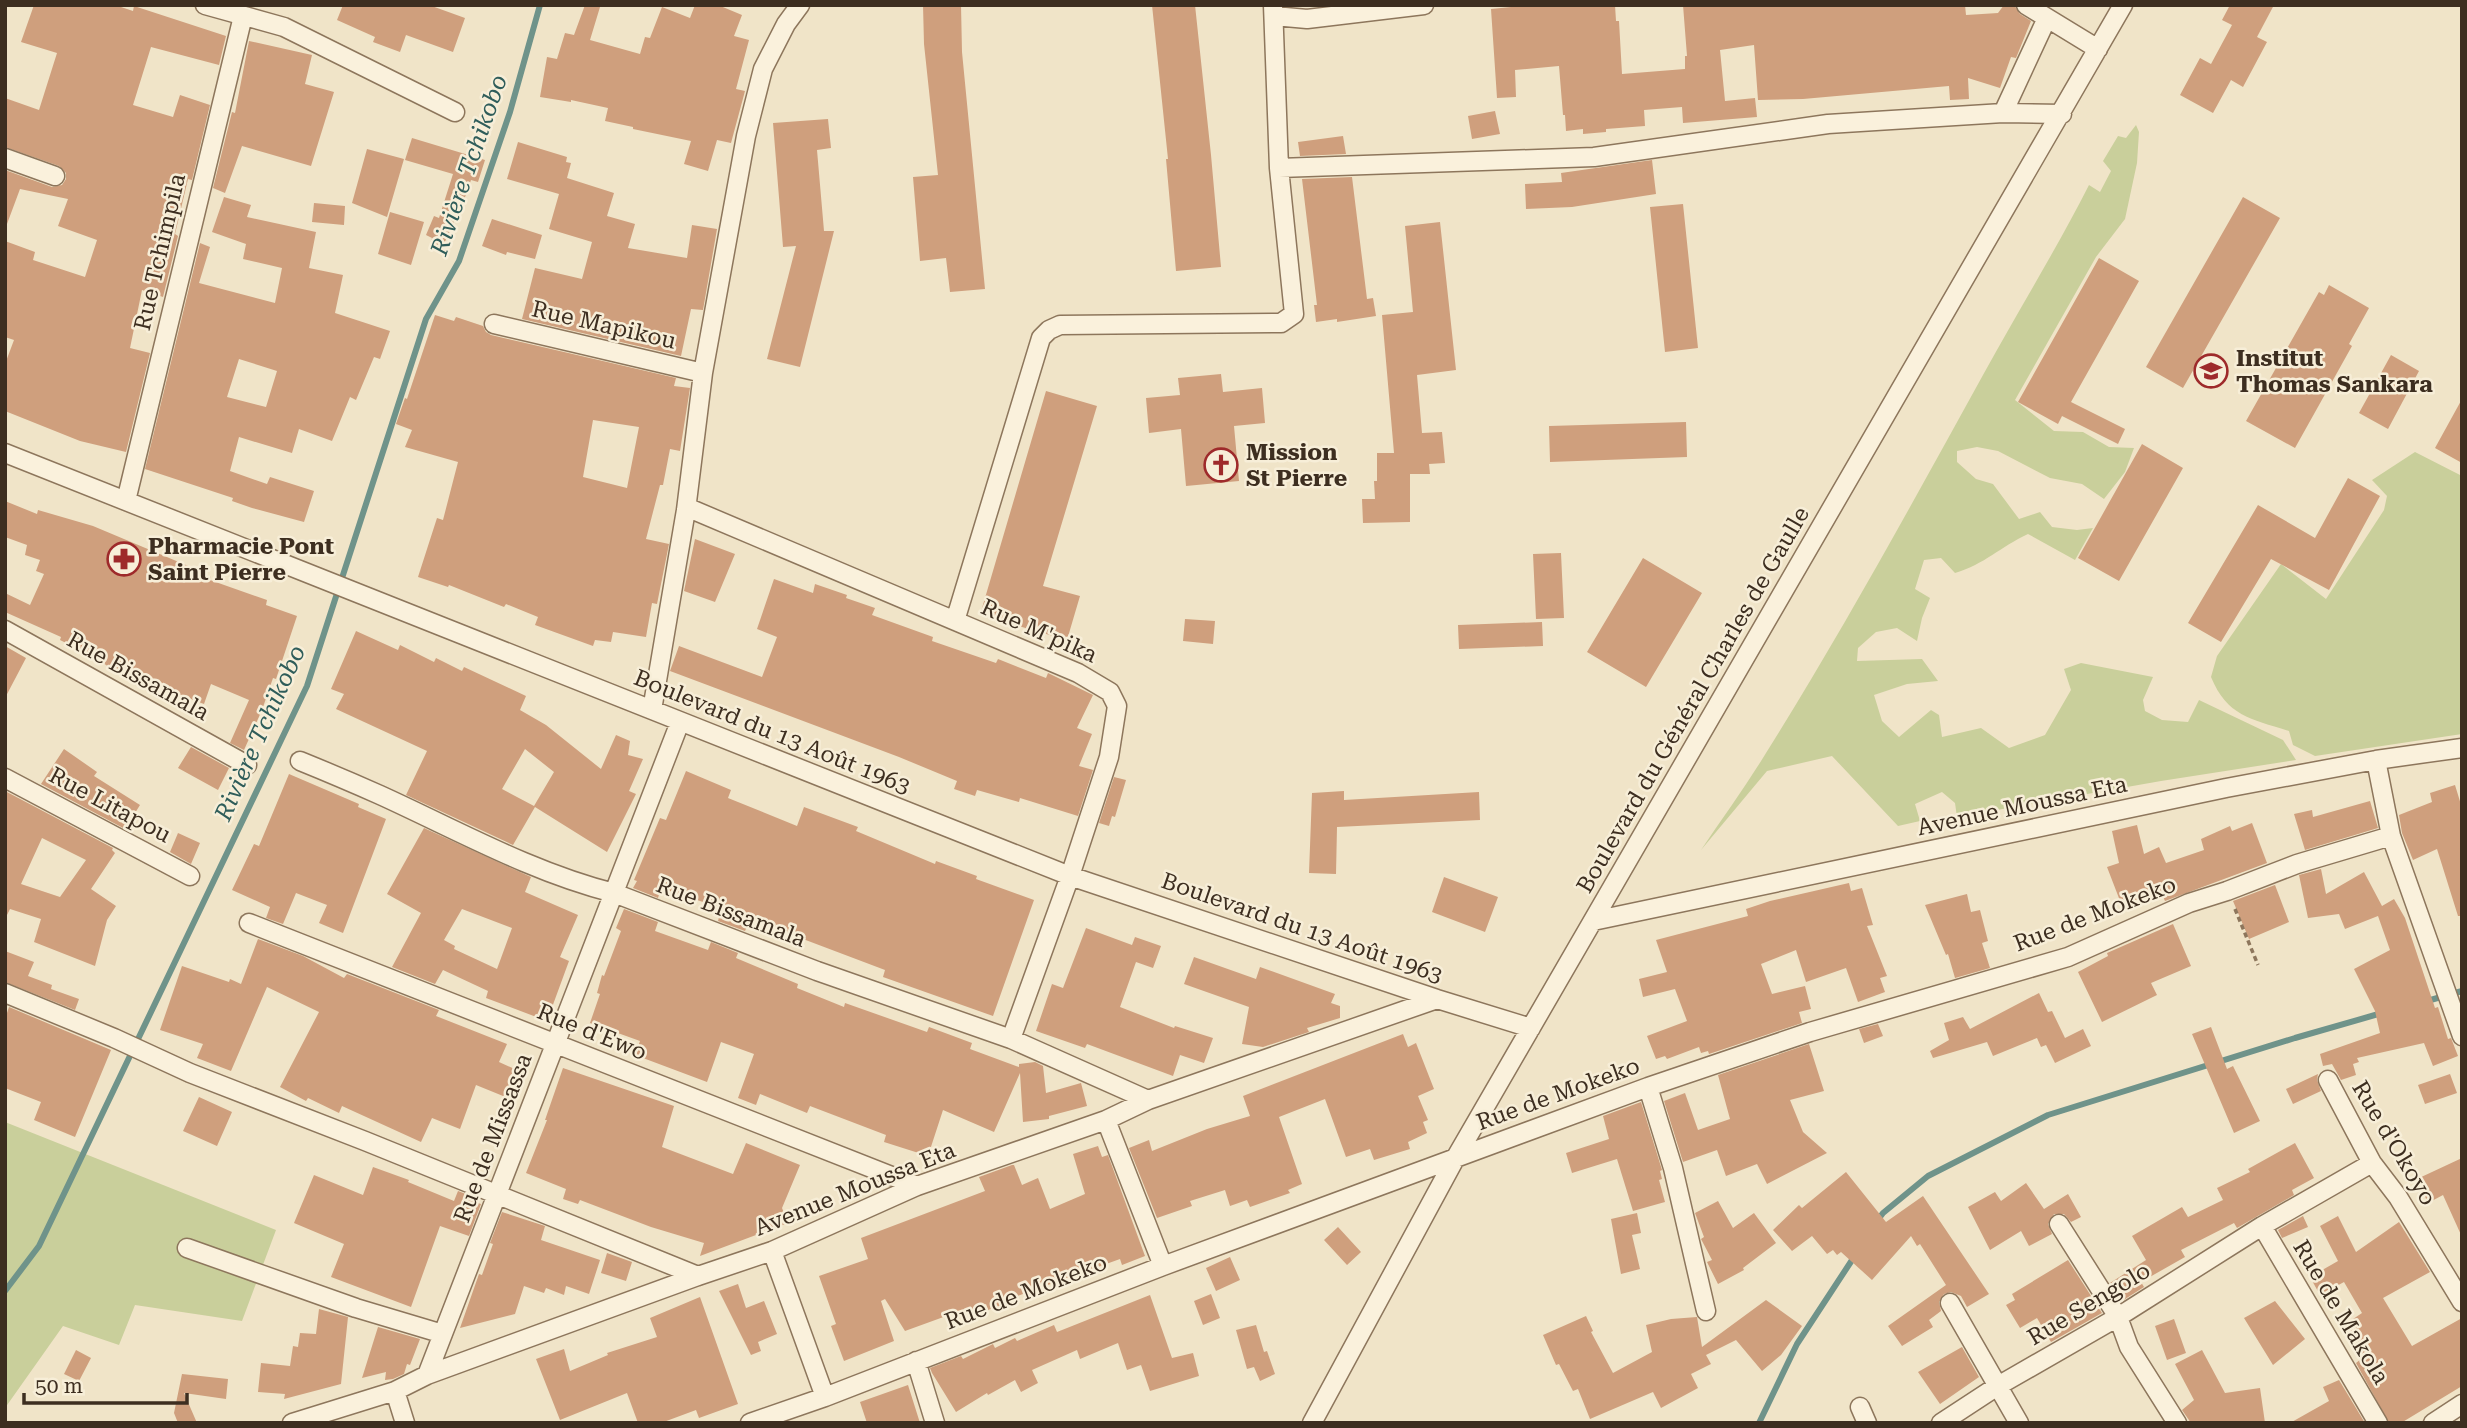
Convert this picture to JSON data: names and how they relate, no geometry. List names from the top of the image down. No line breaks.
{"streets":{"street":["Rue Tchimpila","Rue Mapikou","Rue M'pika","Rue Bissamala","Boulevard du Général Charles de Gaulle","Boulevard du 13 Août 1963","Rue Litapou","Avenue Moussa Eta","Rue de Mokeko","Rue d'Ewo","Rue de Missassa","Rue d'Okoyo","Rue Sengolo","Rue de Makola"]},"crossings":[["Rue Tchimpila","Boulevard du 13 Août 1963"],["Rue M'pika","Rue Bissamala"],["Rue M'pika","Boulevard du 13 Août 1963"],["Rue Bissamala","Avenue Moussa Eta"],["Rue Bissamala","Rue de Missassa"],["Boulevard du Général Charles de Gaulle","Boulevard du 13 Août 1963"],["Boulevard du Général Charles de Gaulle","Avenue Moussa Eta"],["Boulevard du Général Charles de Gaulle","Rue de Mokeko"],["Boulevard du 13 Août 1963","Avenue Moussa Eta"],["Boulevard du 13 Août 1963","Rue de Missassa"],["Avenue Moussa Eta","Rue d'Ewo"],["Avenue Moussa Eta","Rue de Missassa"],["Rue d'Ewo","Rue de Missassa"],["Rue d'Okoyo","Rue Sengolo"],["Rue Sengolo","Rue de Makola"]],"water":["Rivière Tchikobo"],"places":{"school or university":["Institut Thomas Sankara"],"church":["Mission St Pierre"],"pharmacy":["Pharmacie Pont Saint Pierre"]},"scale_bar":"50 m"}
